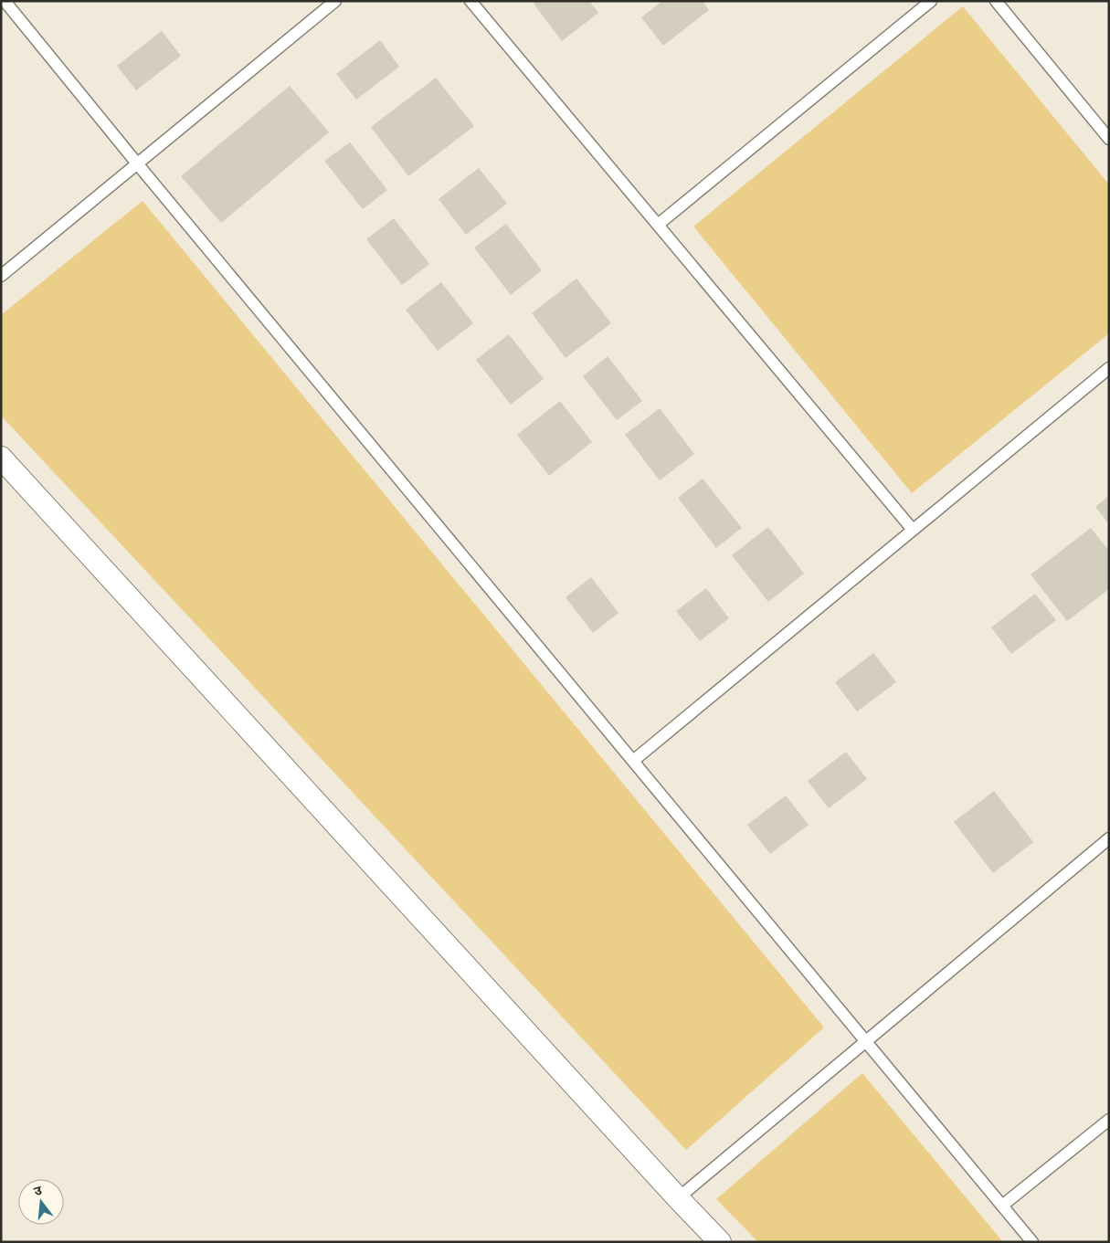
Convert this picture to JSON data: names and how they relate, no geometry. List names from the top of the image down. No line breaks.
{"north":"top"}
